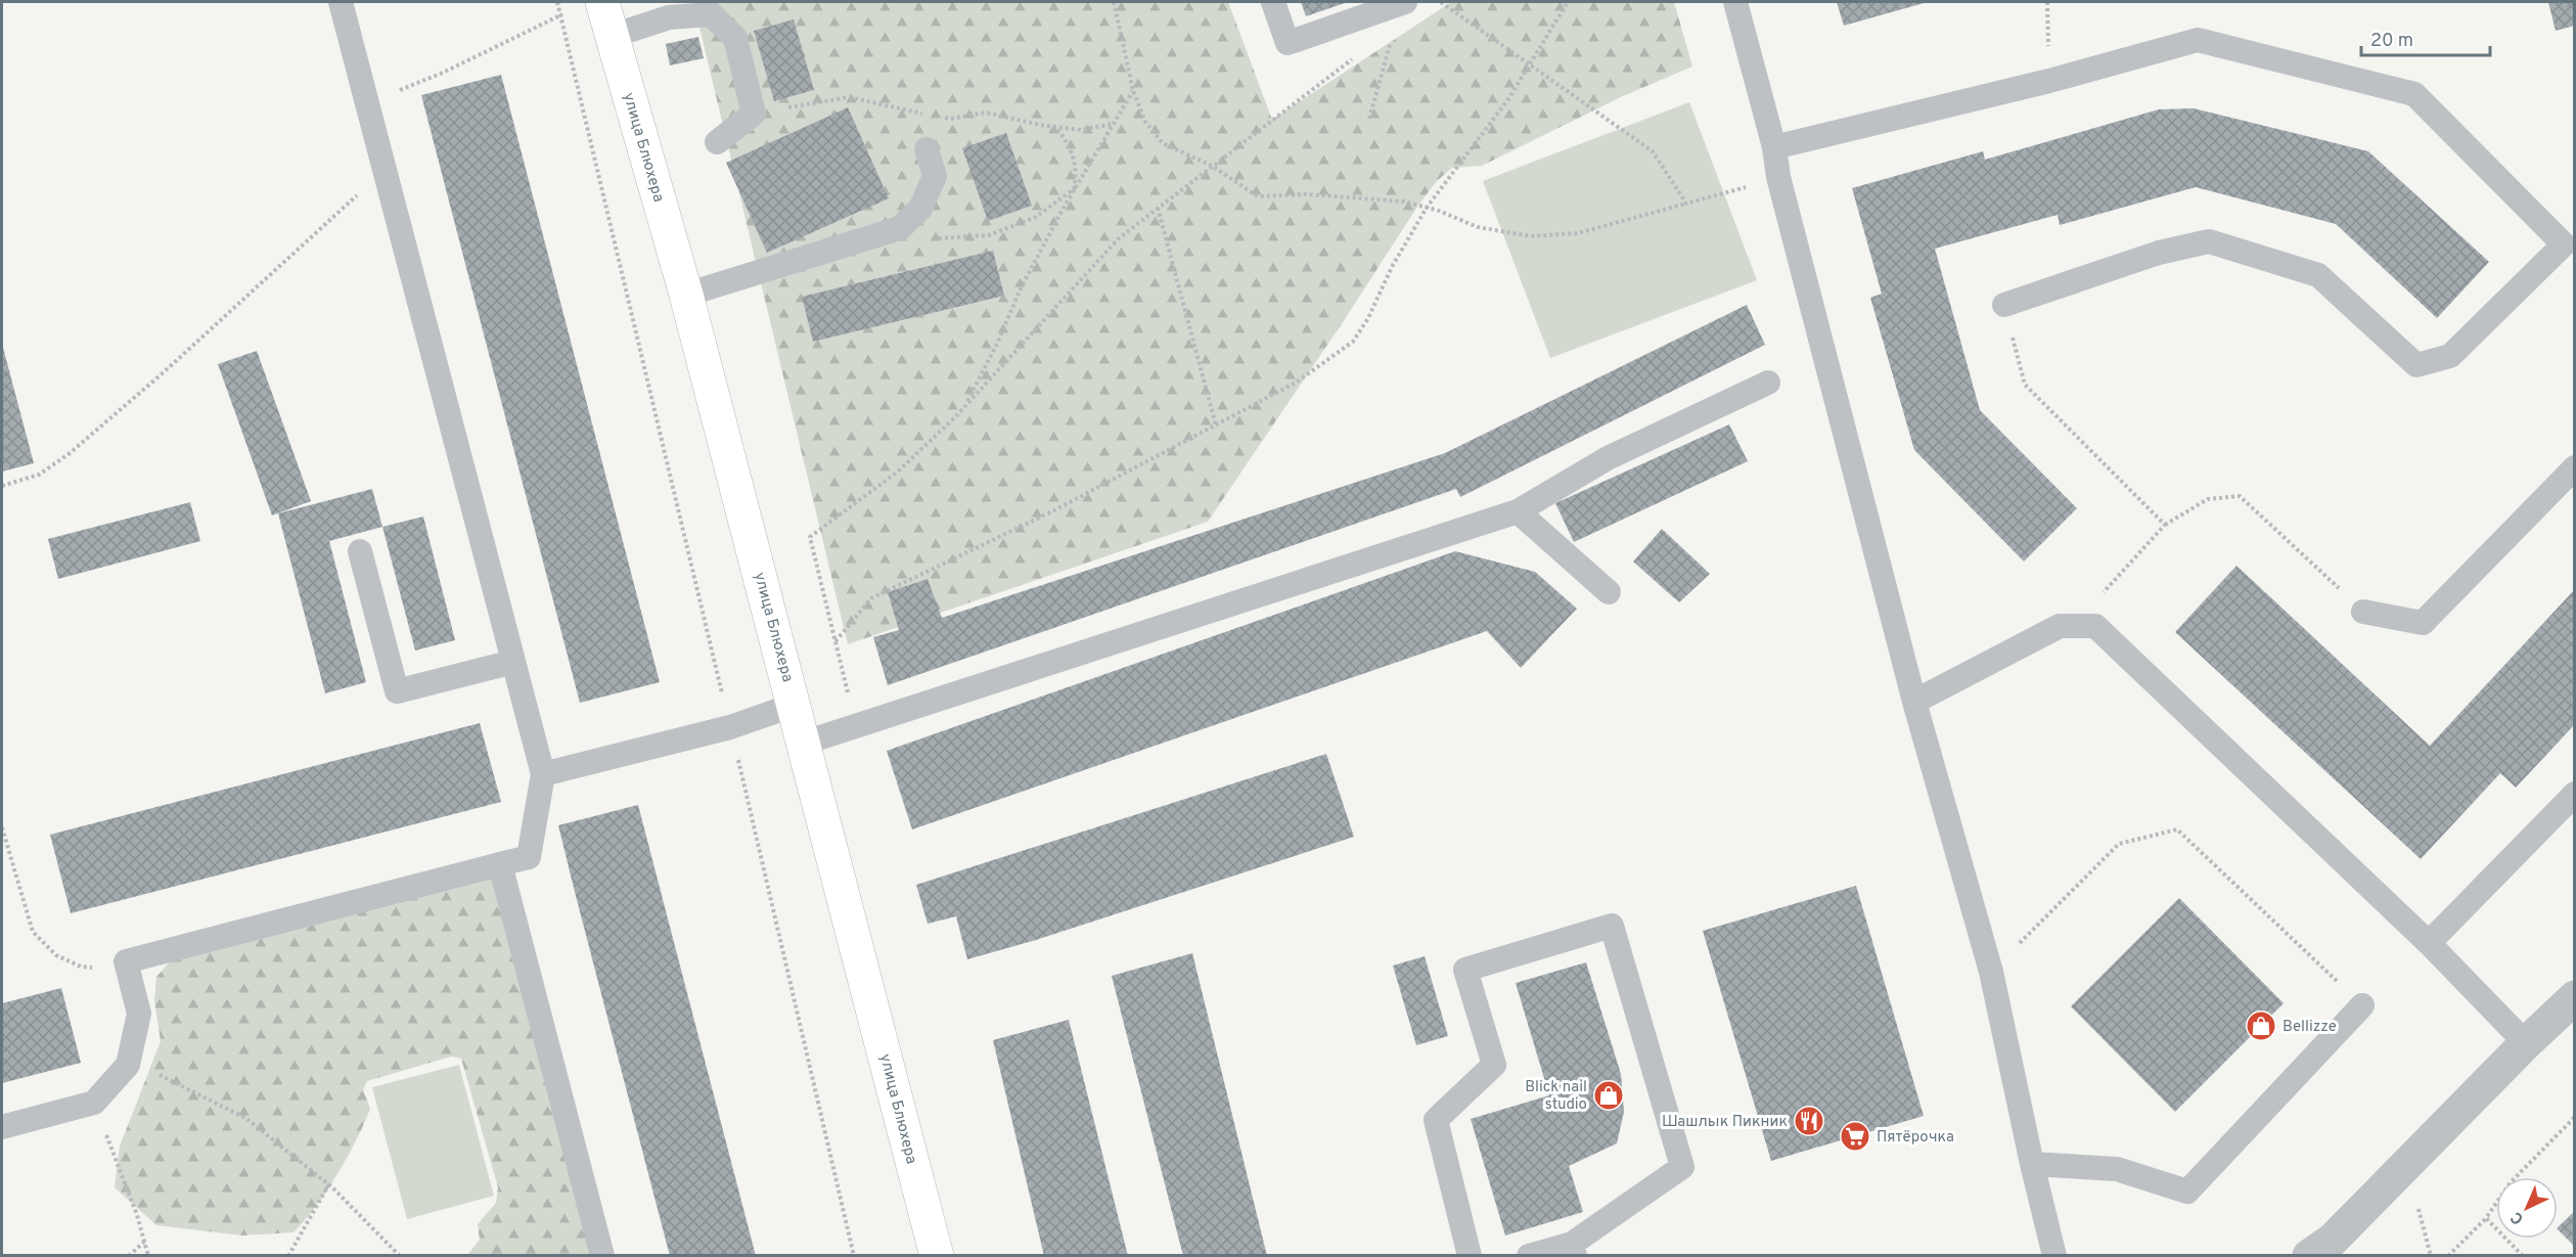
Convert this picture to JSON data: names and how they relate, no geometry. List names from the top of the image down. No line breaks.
{"streets":{"street":["улица Блюхера"]},"places":{"shop":["Bellizze","Blick nail studio"],"restaurant":["Шашлык Пикник"],"supermarket":["Пятёрочка"]},"scale_bar":"20 m","north":"bottom left"}
